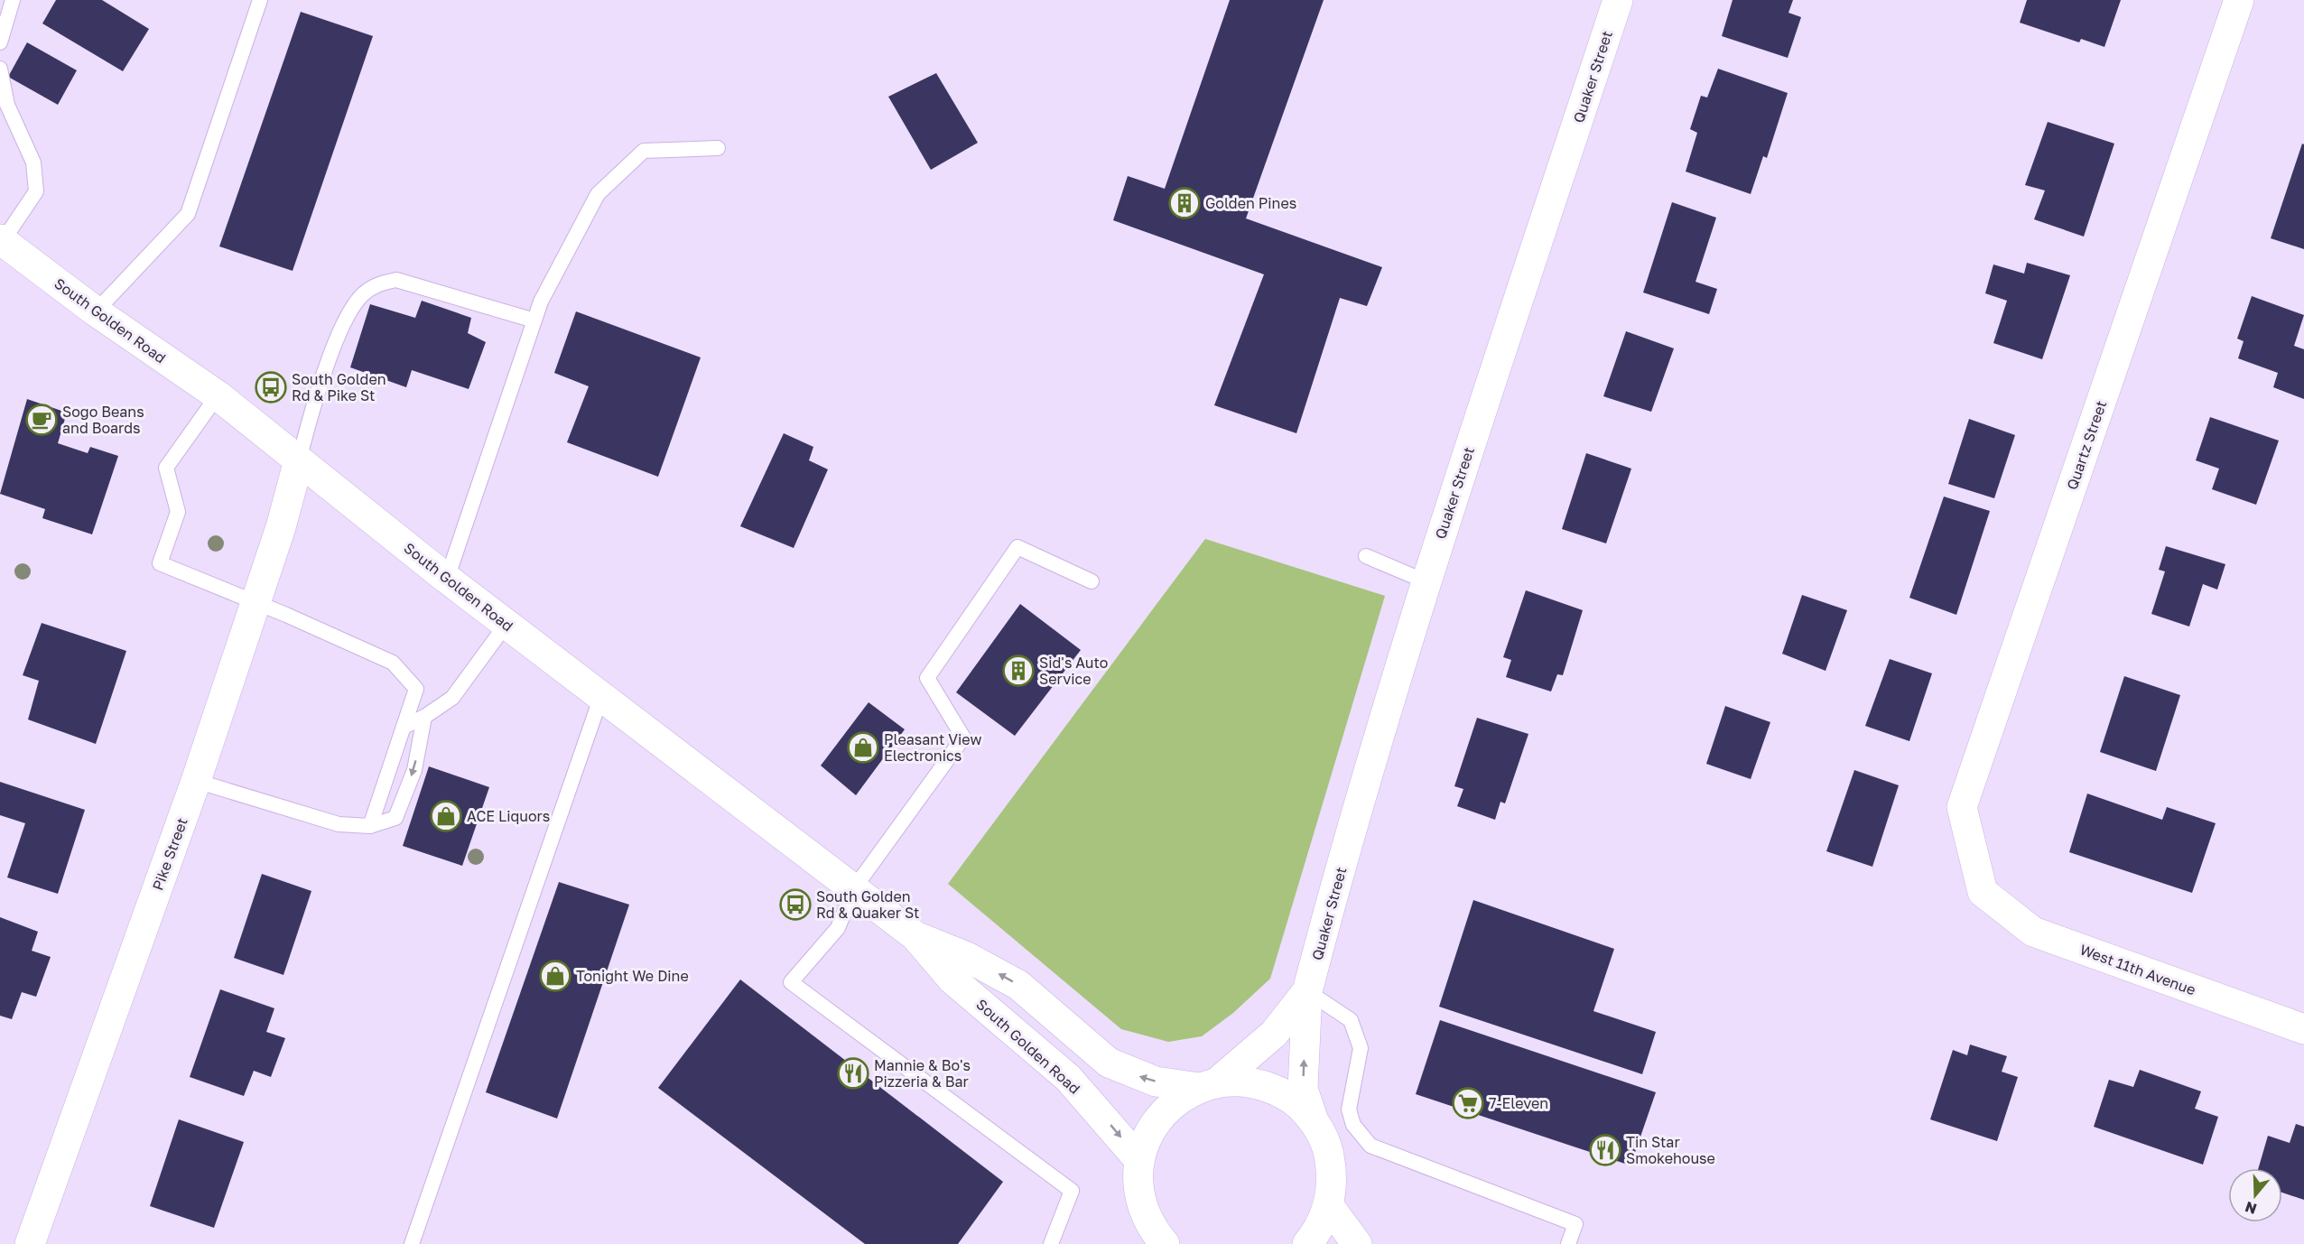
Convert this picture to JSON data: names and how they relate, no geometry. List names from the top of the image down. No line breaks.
{"streets":{"street":["Quaker Street","South Golden Road","Quartz Street","Pike Street","West 11th Avenue"]},"crossings":[["Quaker Street","South Golden Road"],["South Golden Road","Pike Street"],["Quartz Street","West 11th Avenue"]],"places":{"building":["Golden Pines","Sid's Auto Service"],"bus stop":["South Golden Rd & Pike St","South Golden Rd & Quaker St"],"cafe":["Sogo Beans and Boards"],"shop":["Pleasant View Electronics","ACE Liquors","Tonight We Dine"],"restaurant":["Mannie & Bo's Pizzeria & Bar","Tin Star Smokehouse"],"supermarket":["7-Eleven"]},"north":"bottom"}
